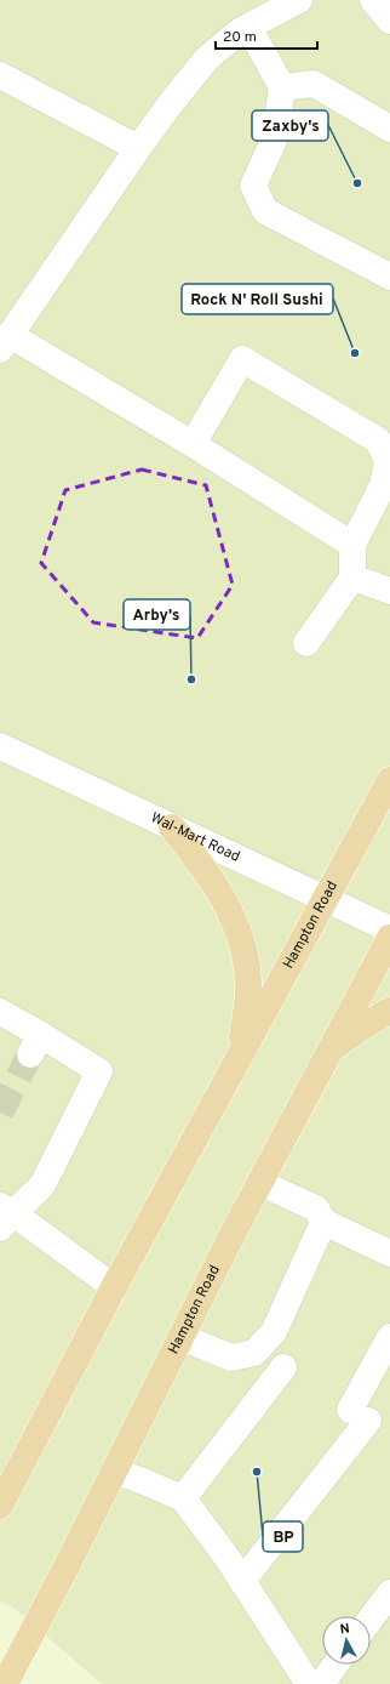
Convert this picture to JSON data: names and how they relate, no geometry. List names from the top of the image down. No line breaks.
{"streets":{"main road":["Hampton Road"],"street":["Wal-Mart Road"]},"crossings":[["Wal-Mart Road","Hampton Road"]],"places":["Zaxby's","Rock N' Roll Sushi","Arby's","BP"],"scale_bar":"20 m","north":"top"}
